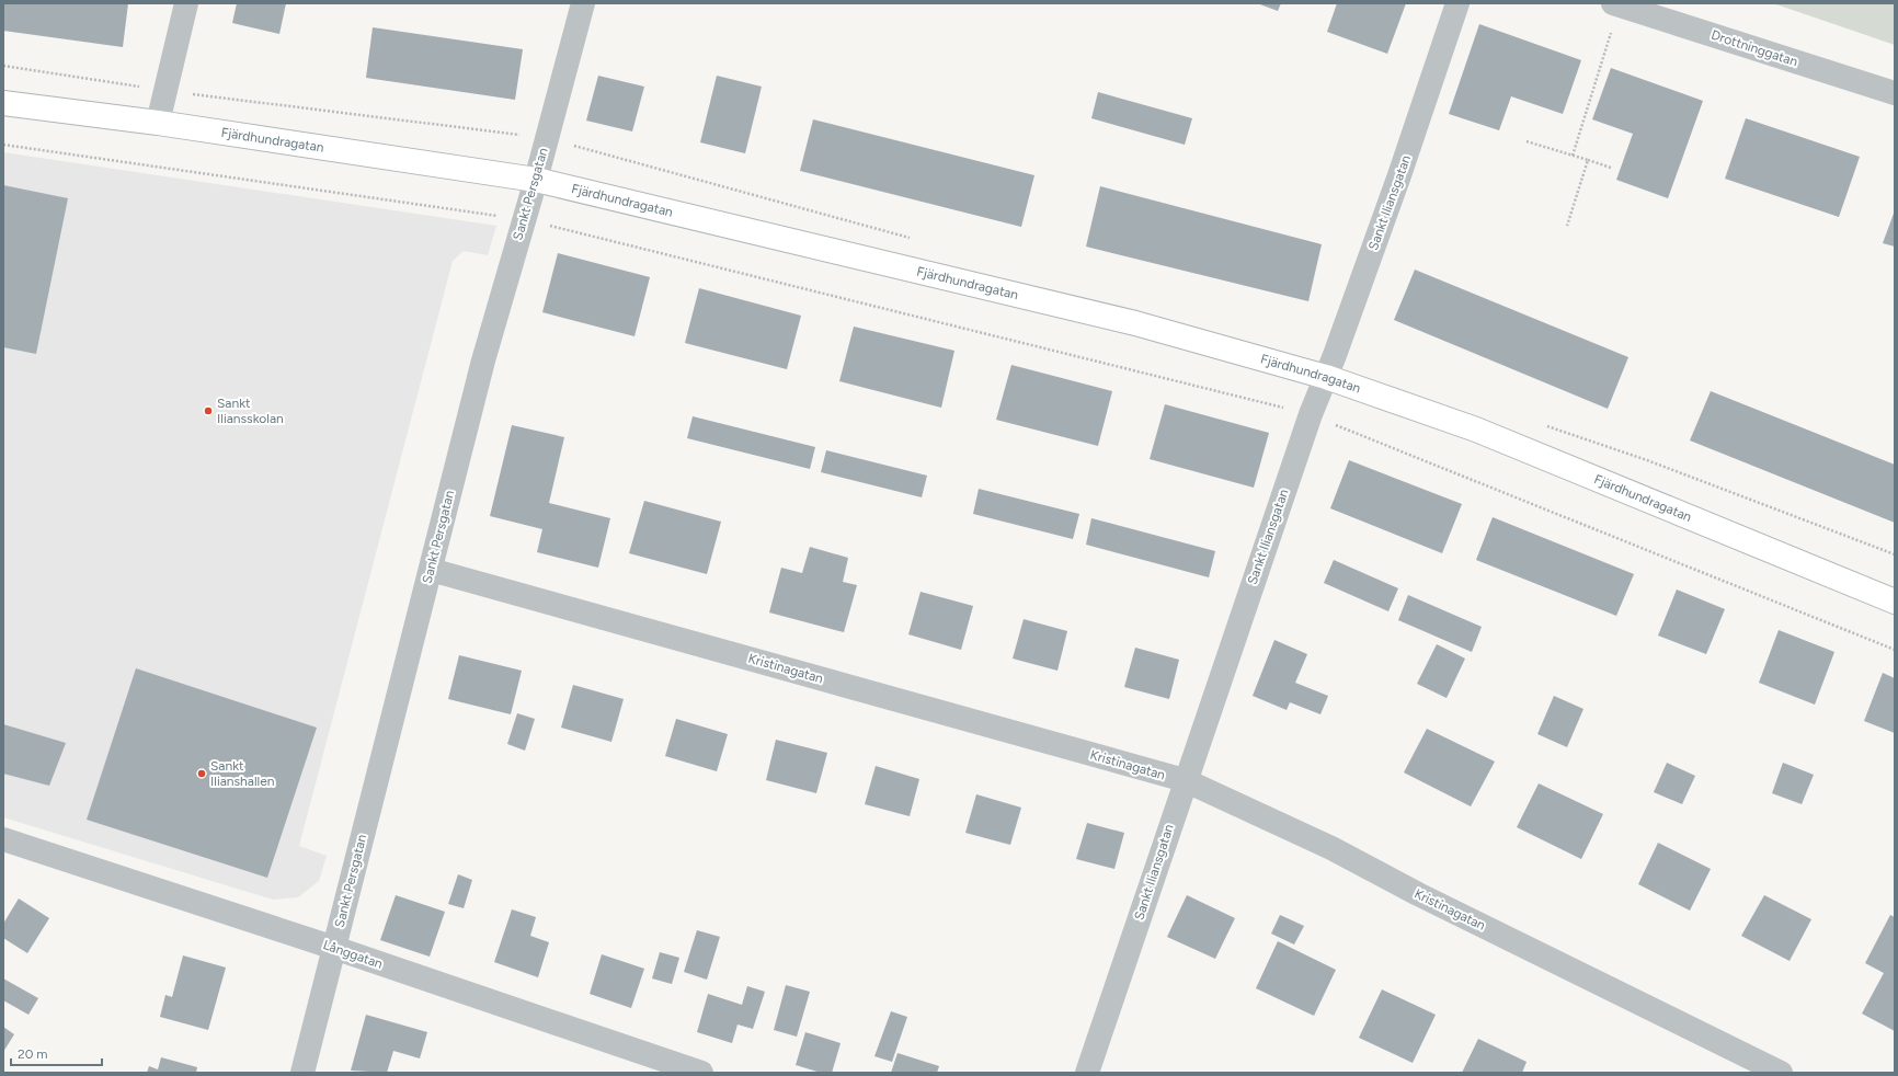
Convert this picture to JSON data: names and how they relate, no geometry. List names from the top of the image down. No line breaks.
{"streets":{"main road":["Fjärdhundragatan"],"street":["Drottninggatan","Sankt Persgatan","Sankt Iliansgatan","Kristinagatan","Långgatan"]},"crossings":[["Fjärdhundragatan","Sankt Persgatan"],["Fjärdhundragatan","Sankt Iliansgatan"],["Sankt Persgatan","Kristinagatan"],["Sankt Persgatan","Långgatan"],["Sankt Iliansgatan","Kristinagatan"]],"places":["Sankt Iliansskolan","Sankt Ilianshallen"],"scale_bar":"20 m"}
